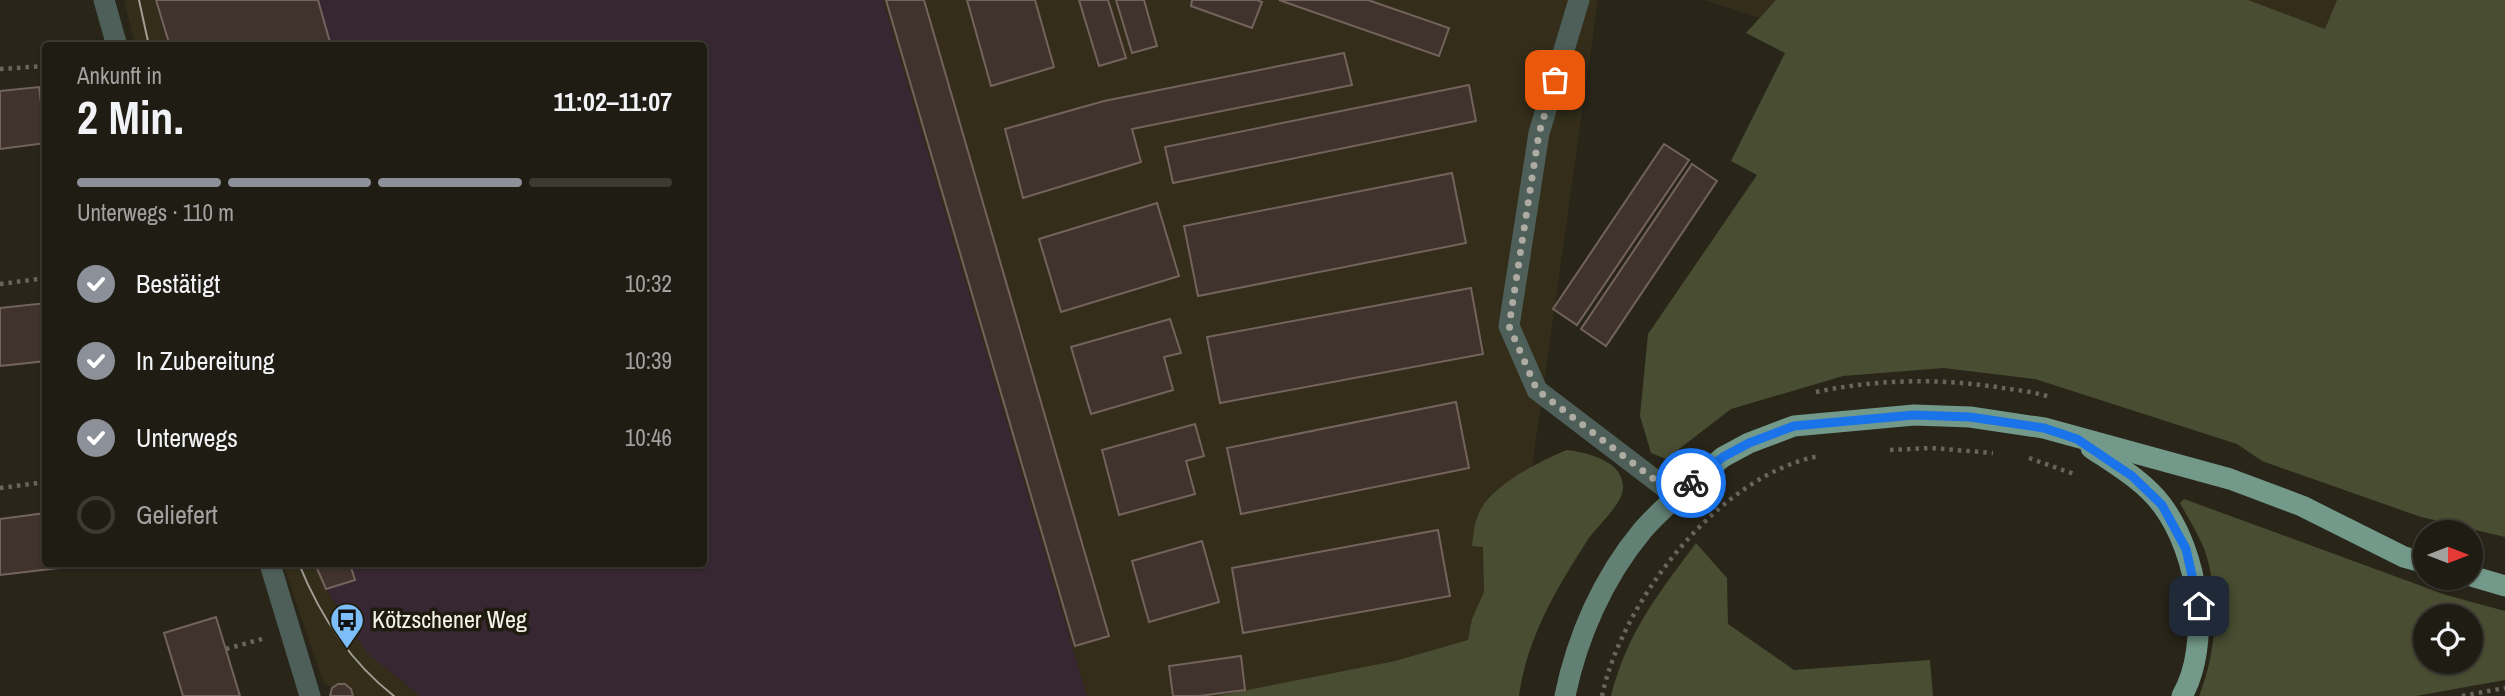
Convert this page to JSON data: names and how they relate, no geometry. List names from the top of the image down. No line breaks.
{"places":{"bus stop":["Kötzschener Weg"]},"north":"right","page":{"heading":["2 Min.","Ankunft in","11:02–11:07"],"bar":"Unterwegs · 110 m","list":[["Bestätigt","10:32"],["In Zubereitung","10:39"],["Unterwegs","10:46"],"Geliefert"]}}
